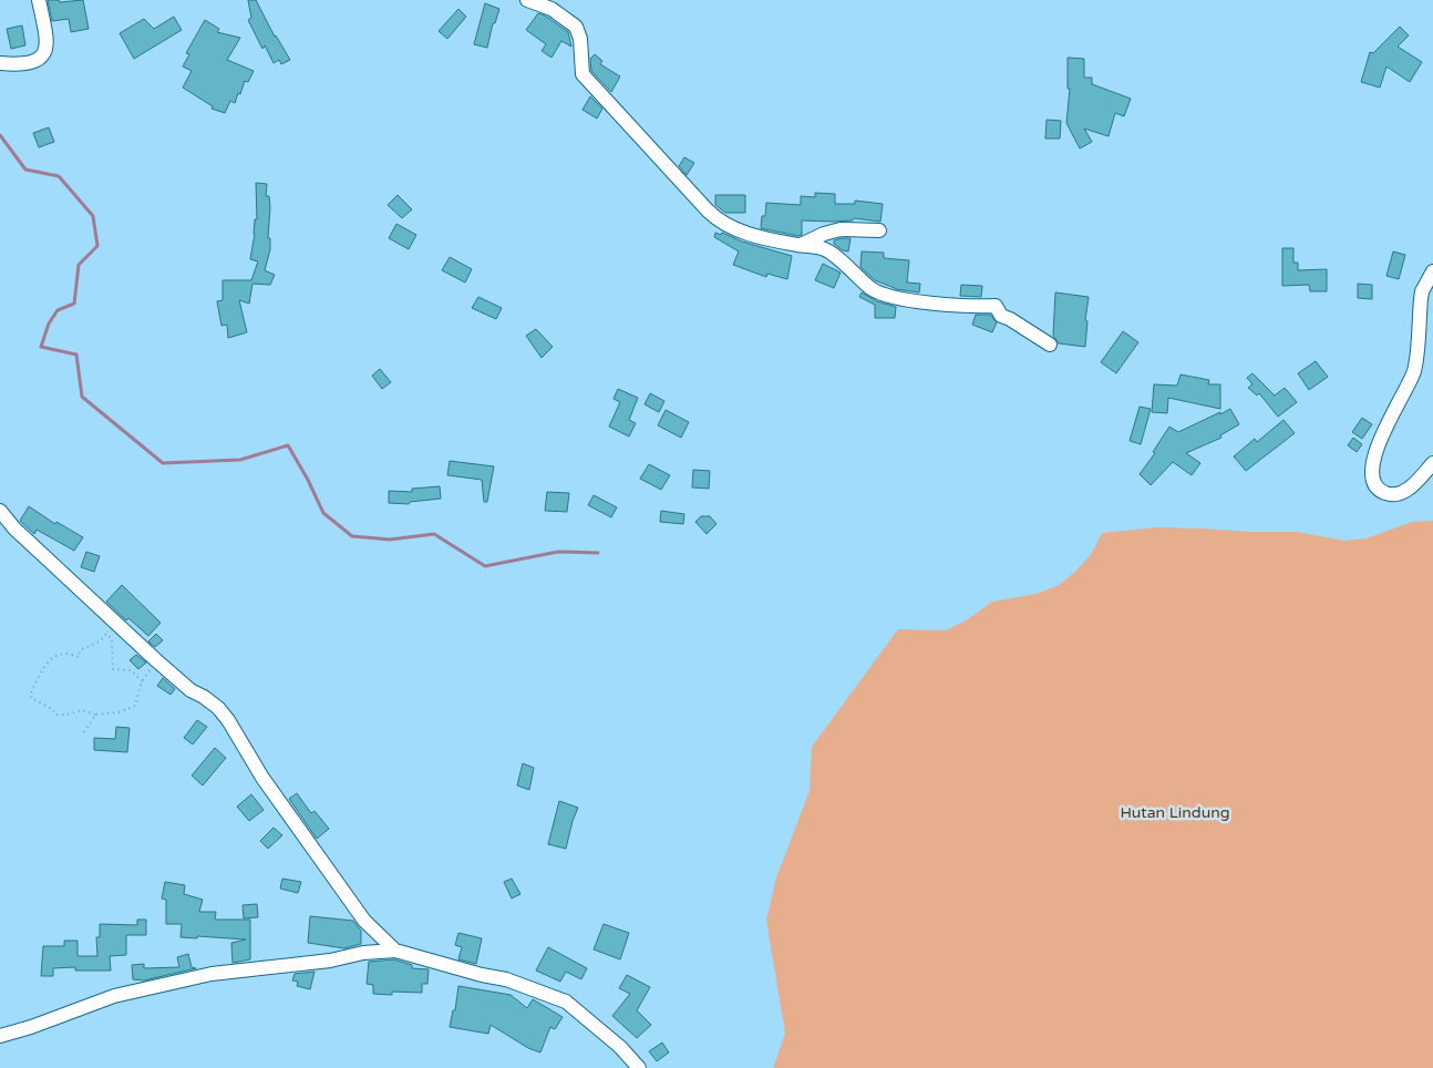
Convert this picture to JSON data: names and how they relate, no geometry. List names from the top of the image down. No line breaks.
{"parks":["Hutan Lindung"]}
